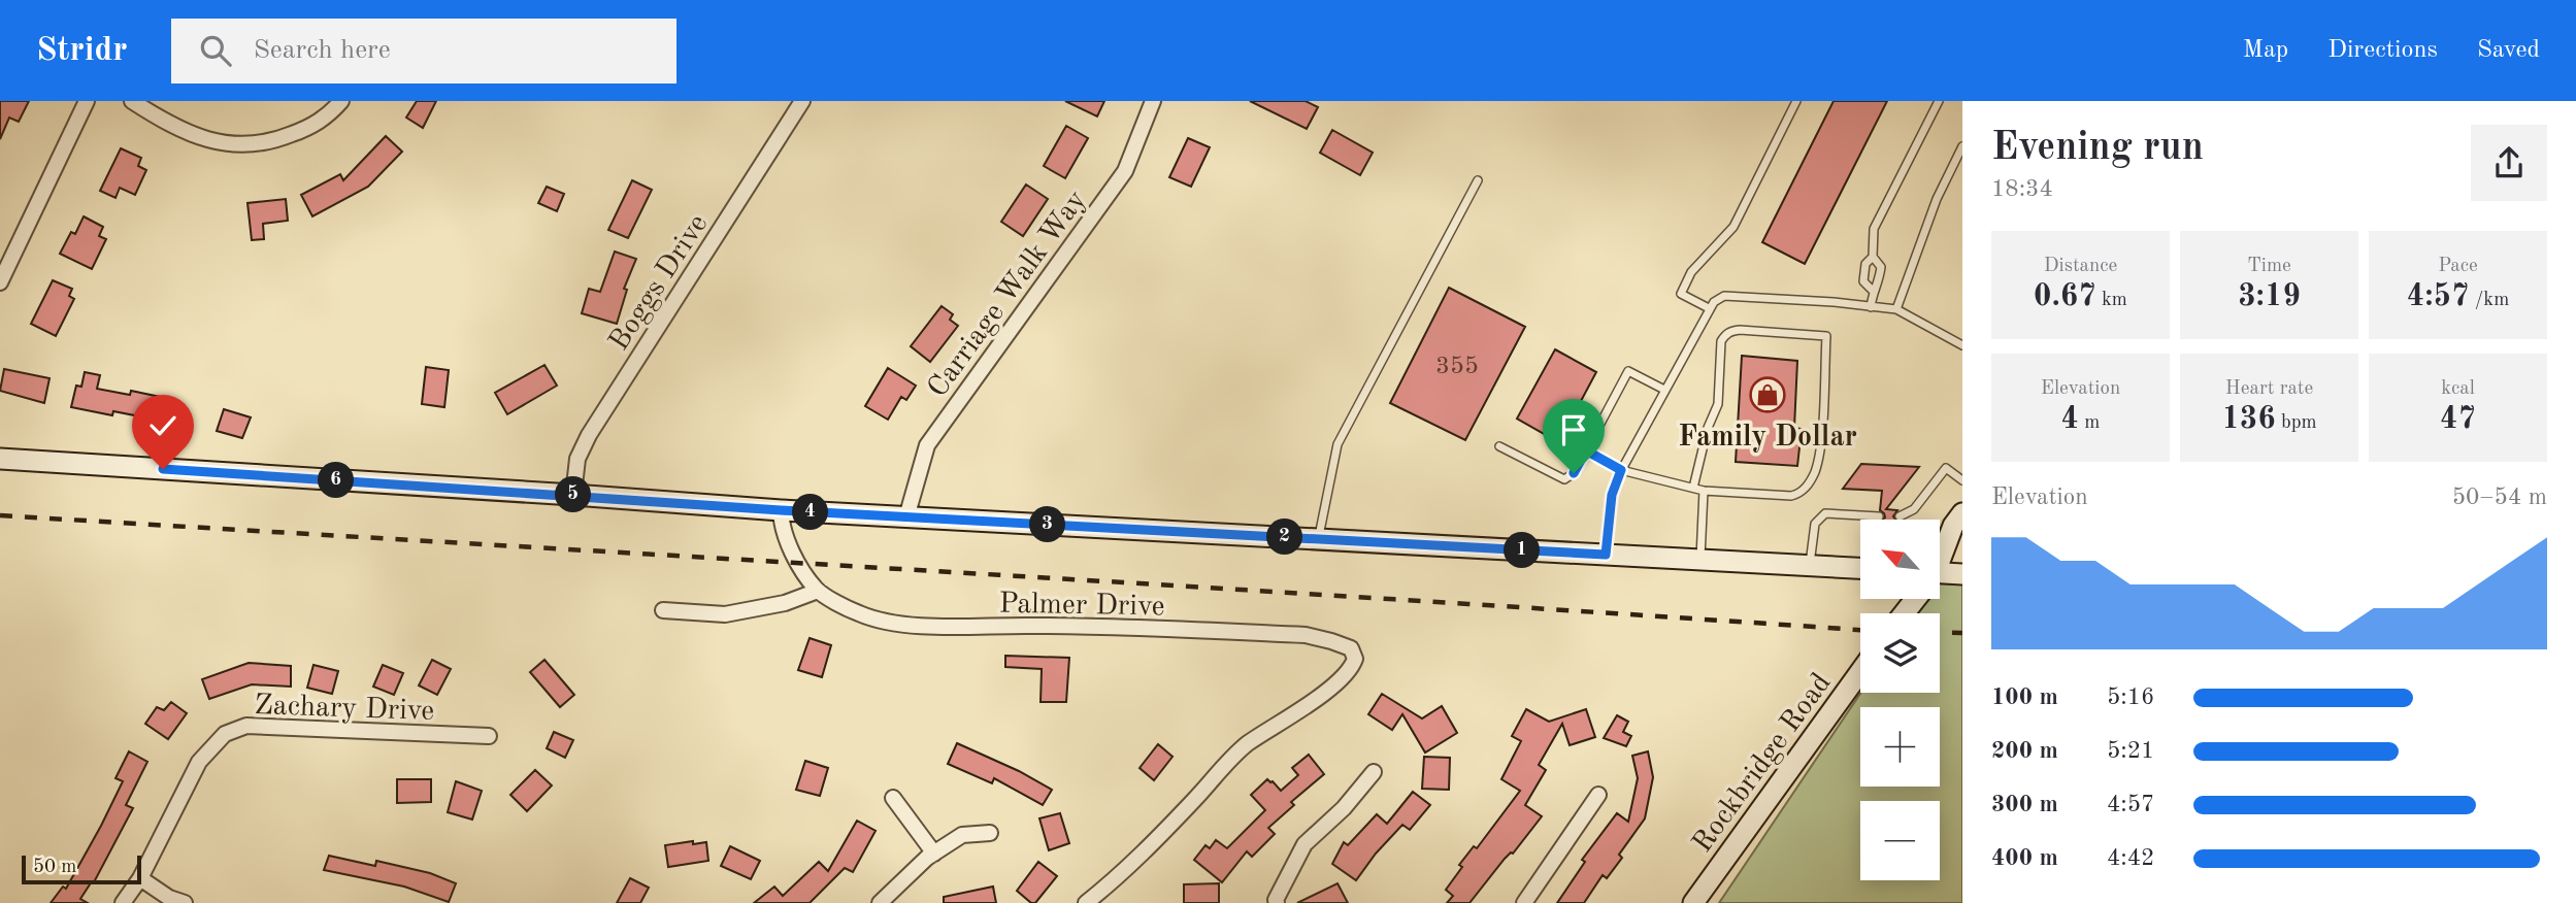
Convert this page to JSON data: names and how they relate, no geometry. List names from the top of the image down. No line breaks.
{"streets":{"main road":["Rockbridge Road"],"street":["Boggs Drive","Carriage Walk Way","Palmer Drive","Zachary Drive"]},"places":{"shop":["Family Dollar"]},"house_numbers":["355"],"scale_bar":"50 m","north":"top left","page":{"header":"Stridr","search":"Search here","nav":["Map","Directions","Saved"],"heading":["Evening run","18:34"],"stats":[["Distance","0.67 km"],["Time","3:19"],["Pace","4:57 /km"],["Elevation","4 m"],["Heart rate","136 bpm"],["kcal","47"]],"pins":["6","5","4","3","2","1"],"chart":["Elevation","50–54 m"],"map_buttons":["+","−"],"list":[{"name":"100 m","note":"5:16"},{"name":"200 m","note":"5:21"},{"name":"300 m","note":"4:57"},{"name":"400 m","note":"4:42"}],"scale":"50 m"}}
